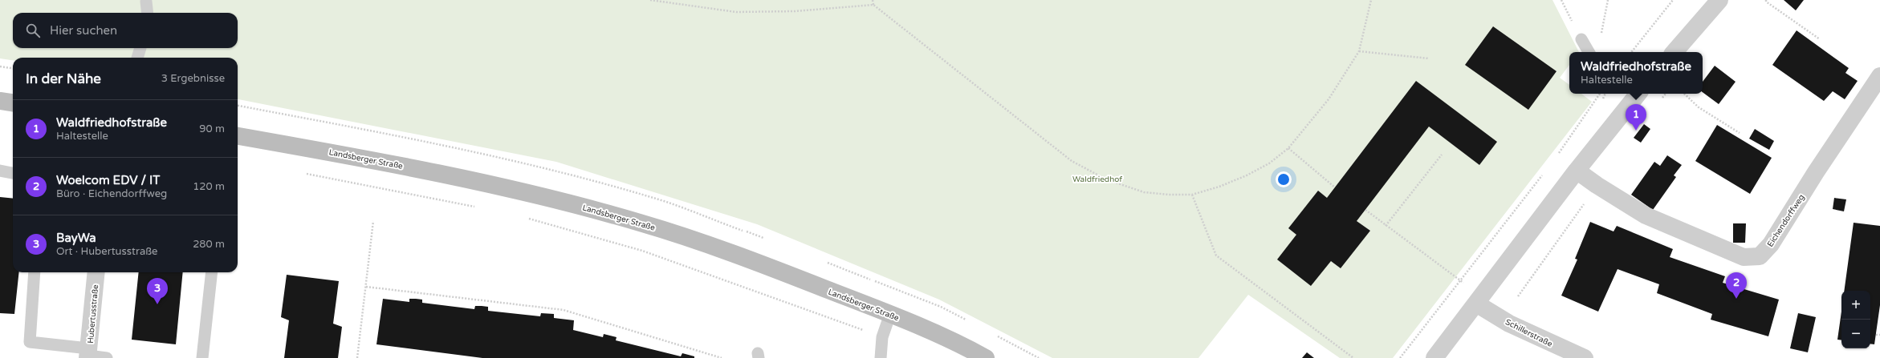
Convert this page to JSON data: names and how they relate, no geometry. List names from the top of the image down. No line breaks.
{"streets":{"street":["Landsberger Straße","Eichendorffweg","Hubertusstraße","Schillerstraße"]},"parks":["Waldfriedhof"],"page":{"search":"Hier suchen","popup":["Waldfriedhofstraße","Haltestelle"],"heading":["In der Nähe","3 Ergebnisse"],"list":[{"mark":"1","name":"Waldfriedhofstraße","note":"Haltestelle","value":"90 m"},{"mark":"2","name":"Woelcom EDV / IT","note":"Büro · Eichendorffweg","value":"120 m"},{"mark":"3","name":"BayWa","note":"Ort · Hubertusstraße","value":"280 m"}],"pins":["1","2","3"],"map_buttons":["+","−"]}}
